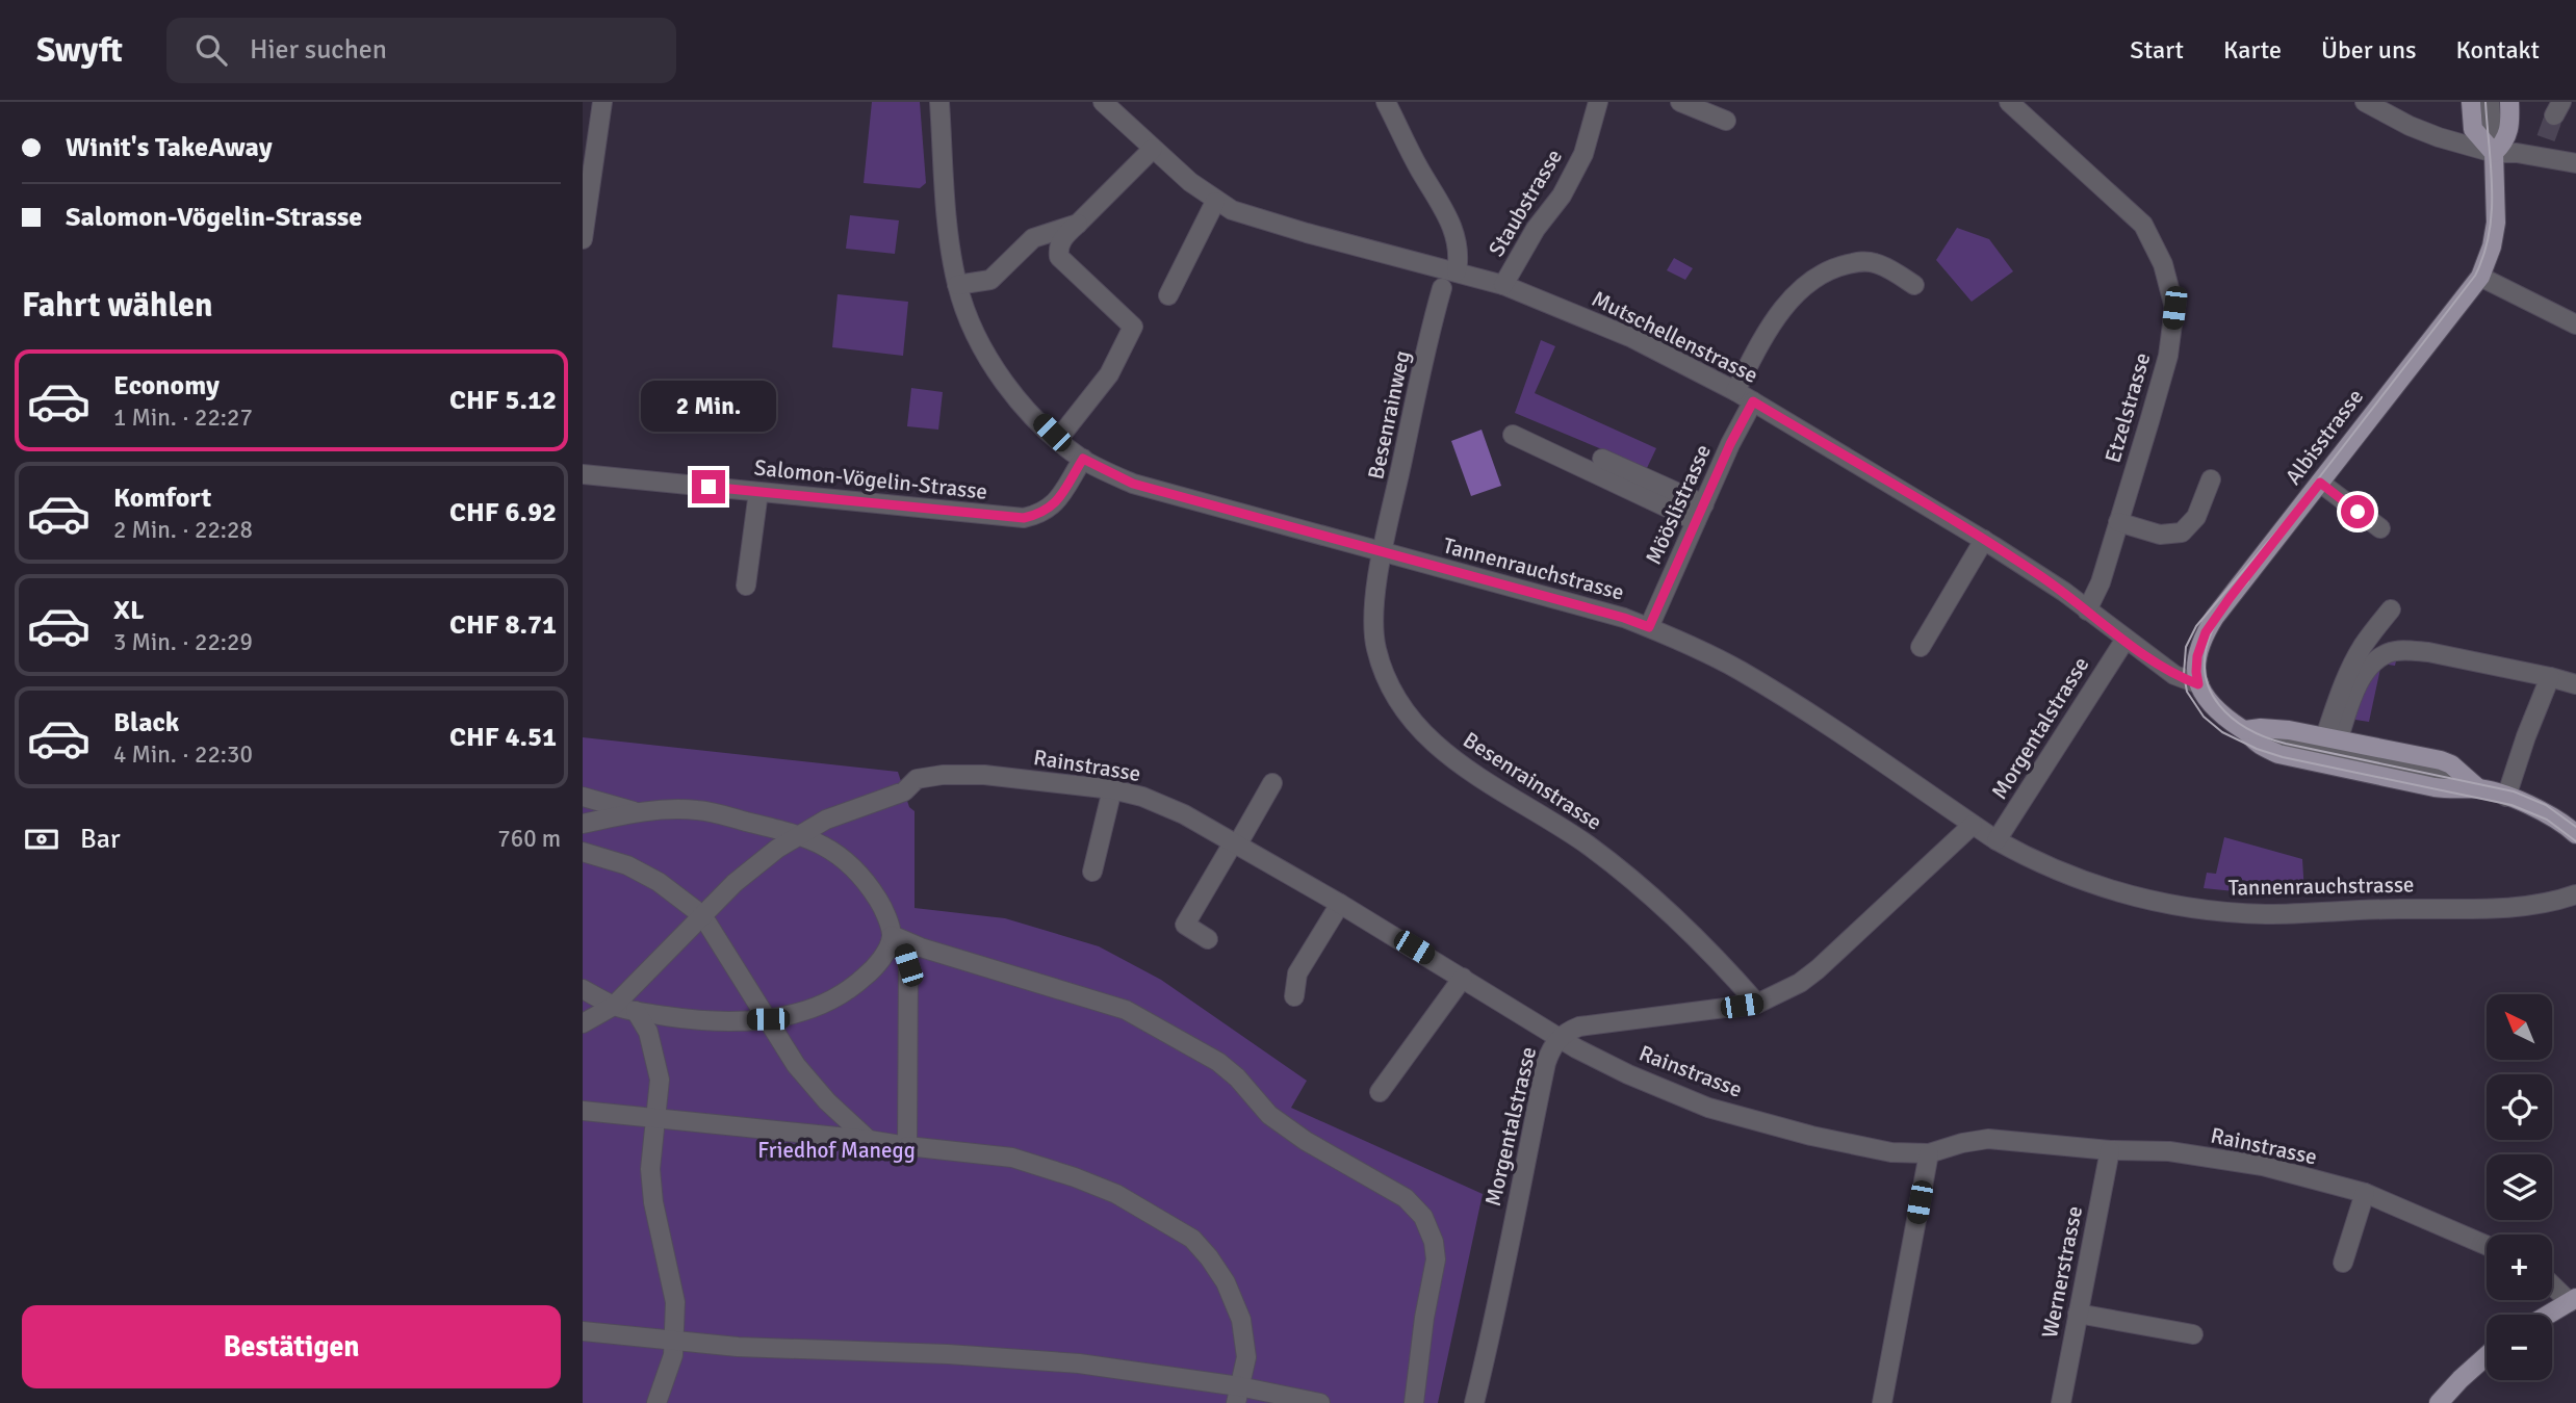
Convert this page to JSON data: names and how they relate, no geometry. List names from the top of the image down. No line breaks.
{"streets":{"main road":["Albisstrasse"],"street":["Staubstrasse","Mutschellenstrasse","Etzelstrasse","Besenrainweg","Salomon-Vögelin-Strasse","Mööslistrasse","Tannenrauchstrasse","Morgentalstrasse","Rainstrasse","Besenrainstrasse","Wernerstrasse"]},"crossings":[["Staubstrasse","Mutschellenstrasse"],["Mutschellenstrasse","Etzelstrasse"],["Mutschellenstrasse","Albisstrasse"],["Mutschellenstrasse","Mööslistrasse"],["Mutschellenstrasse","Morgentalstrasse"],["Besenrainweg","Tannenrauchstrasse"],["Besenrainweg","Besenrainstrasse"],["Salomon-Vögelin-Strasse","Tannenrauchstrasse"],["Mööslistrasse","Tannenrauchstrasse"],["Tannenrauchstrasse","Morgentalstrasse"],["Tannenrauchstrasse","Besenrainstrasse"],["Morgentalstrasse","Rainstrasse"],["Morgentalstrasse","Besenrainstrasse"],["Rainstrasse","Wernerstrasse"]],"parks":["Friedhof Manegg"],"north":"top left","page":{"header":"Swyft","search":"Hier suchen","nav":["Start","Karte","Über uns","Kontakt"],"banner":["Winit's TakeAway","Salomon-Vögelin-Strasse"],"heading":"Fahrt wählen","list":[{"name":"Economy","note":"1 Min. · 22:27","value":"CHF 5.12"},{"name":"Komfort","note":"2 Min. · 22:28","value":"CHF 6.92"},{"name":"XL","note":"3 Min. · 22:29","value":"CHF 8.71"},{"name":"Black","note":"4 Min. · 22:30","value":"CHF 4.51"}],"bubble":"2 Min.","pay":["Bar","760 m"],"map_buttons":["+","−"],"buttons":"Bestätigen"}}
